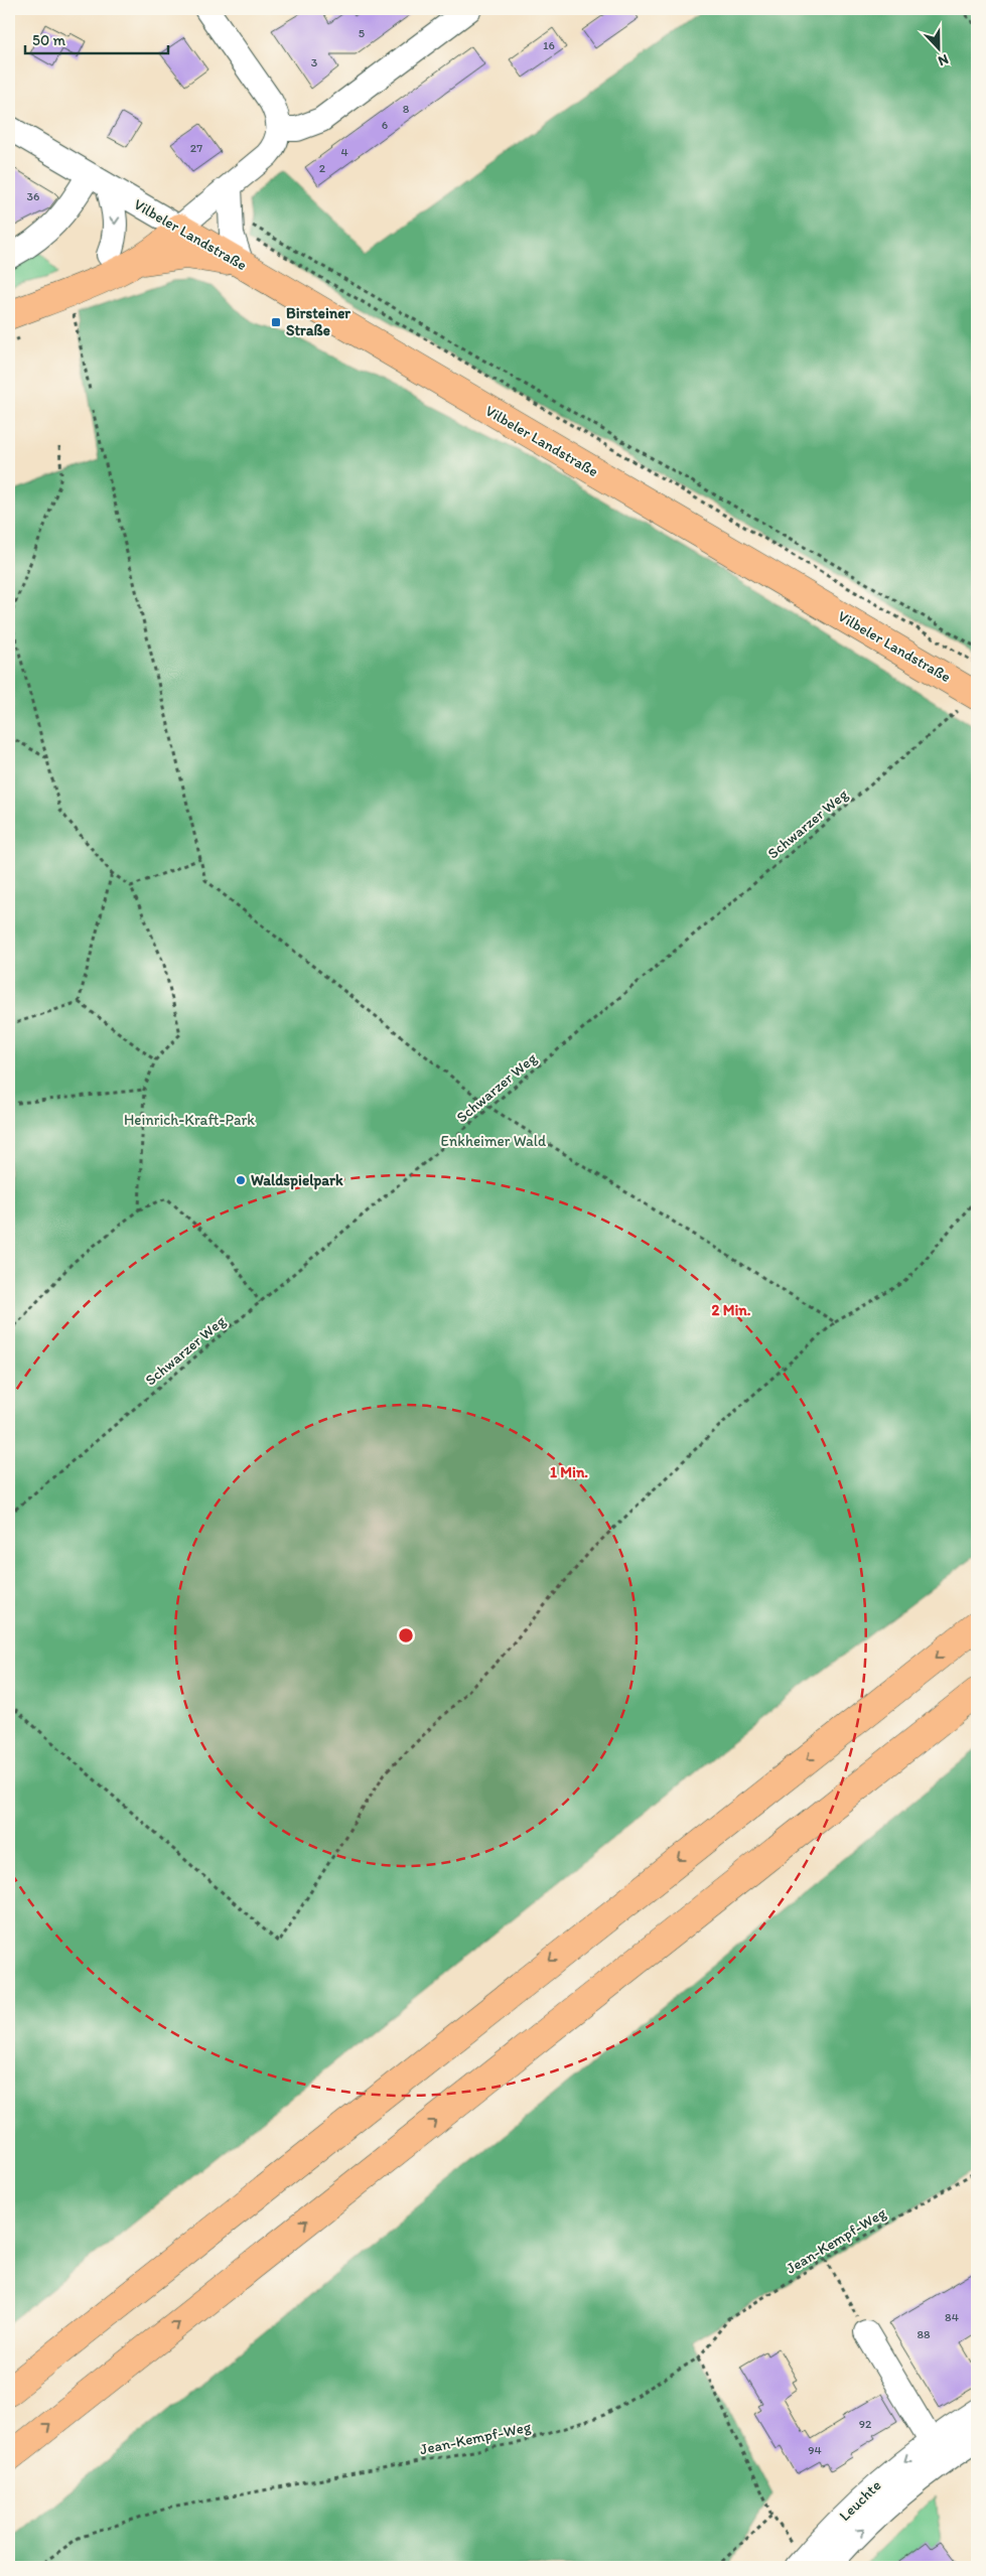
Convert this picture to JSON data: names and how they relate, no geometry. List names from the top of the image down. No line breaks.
{"streets":{"main road":["Vilbeler Landstraße"],"street":["Leuchte"],"path":["Schwarzer Weg","Jean-Kempf-Weg"]},"crossings":[["Vilbeler Landstraße","Schwarzer Weg"]],"parks":["Heinrich-Kraft-Park","Enkheimer Wald"],"places":{"transit":["Birsteiner Straße"],"other":["Waldspielpark"]},"house_numbers":["5","16","3","8","6","27","4","2","36","84","88","92","94"],"scale_bar":"50 m","north":"bottom","rings":["2 Min.","1 Min."]}
